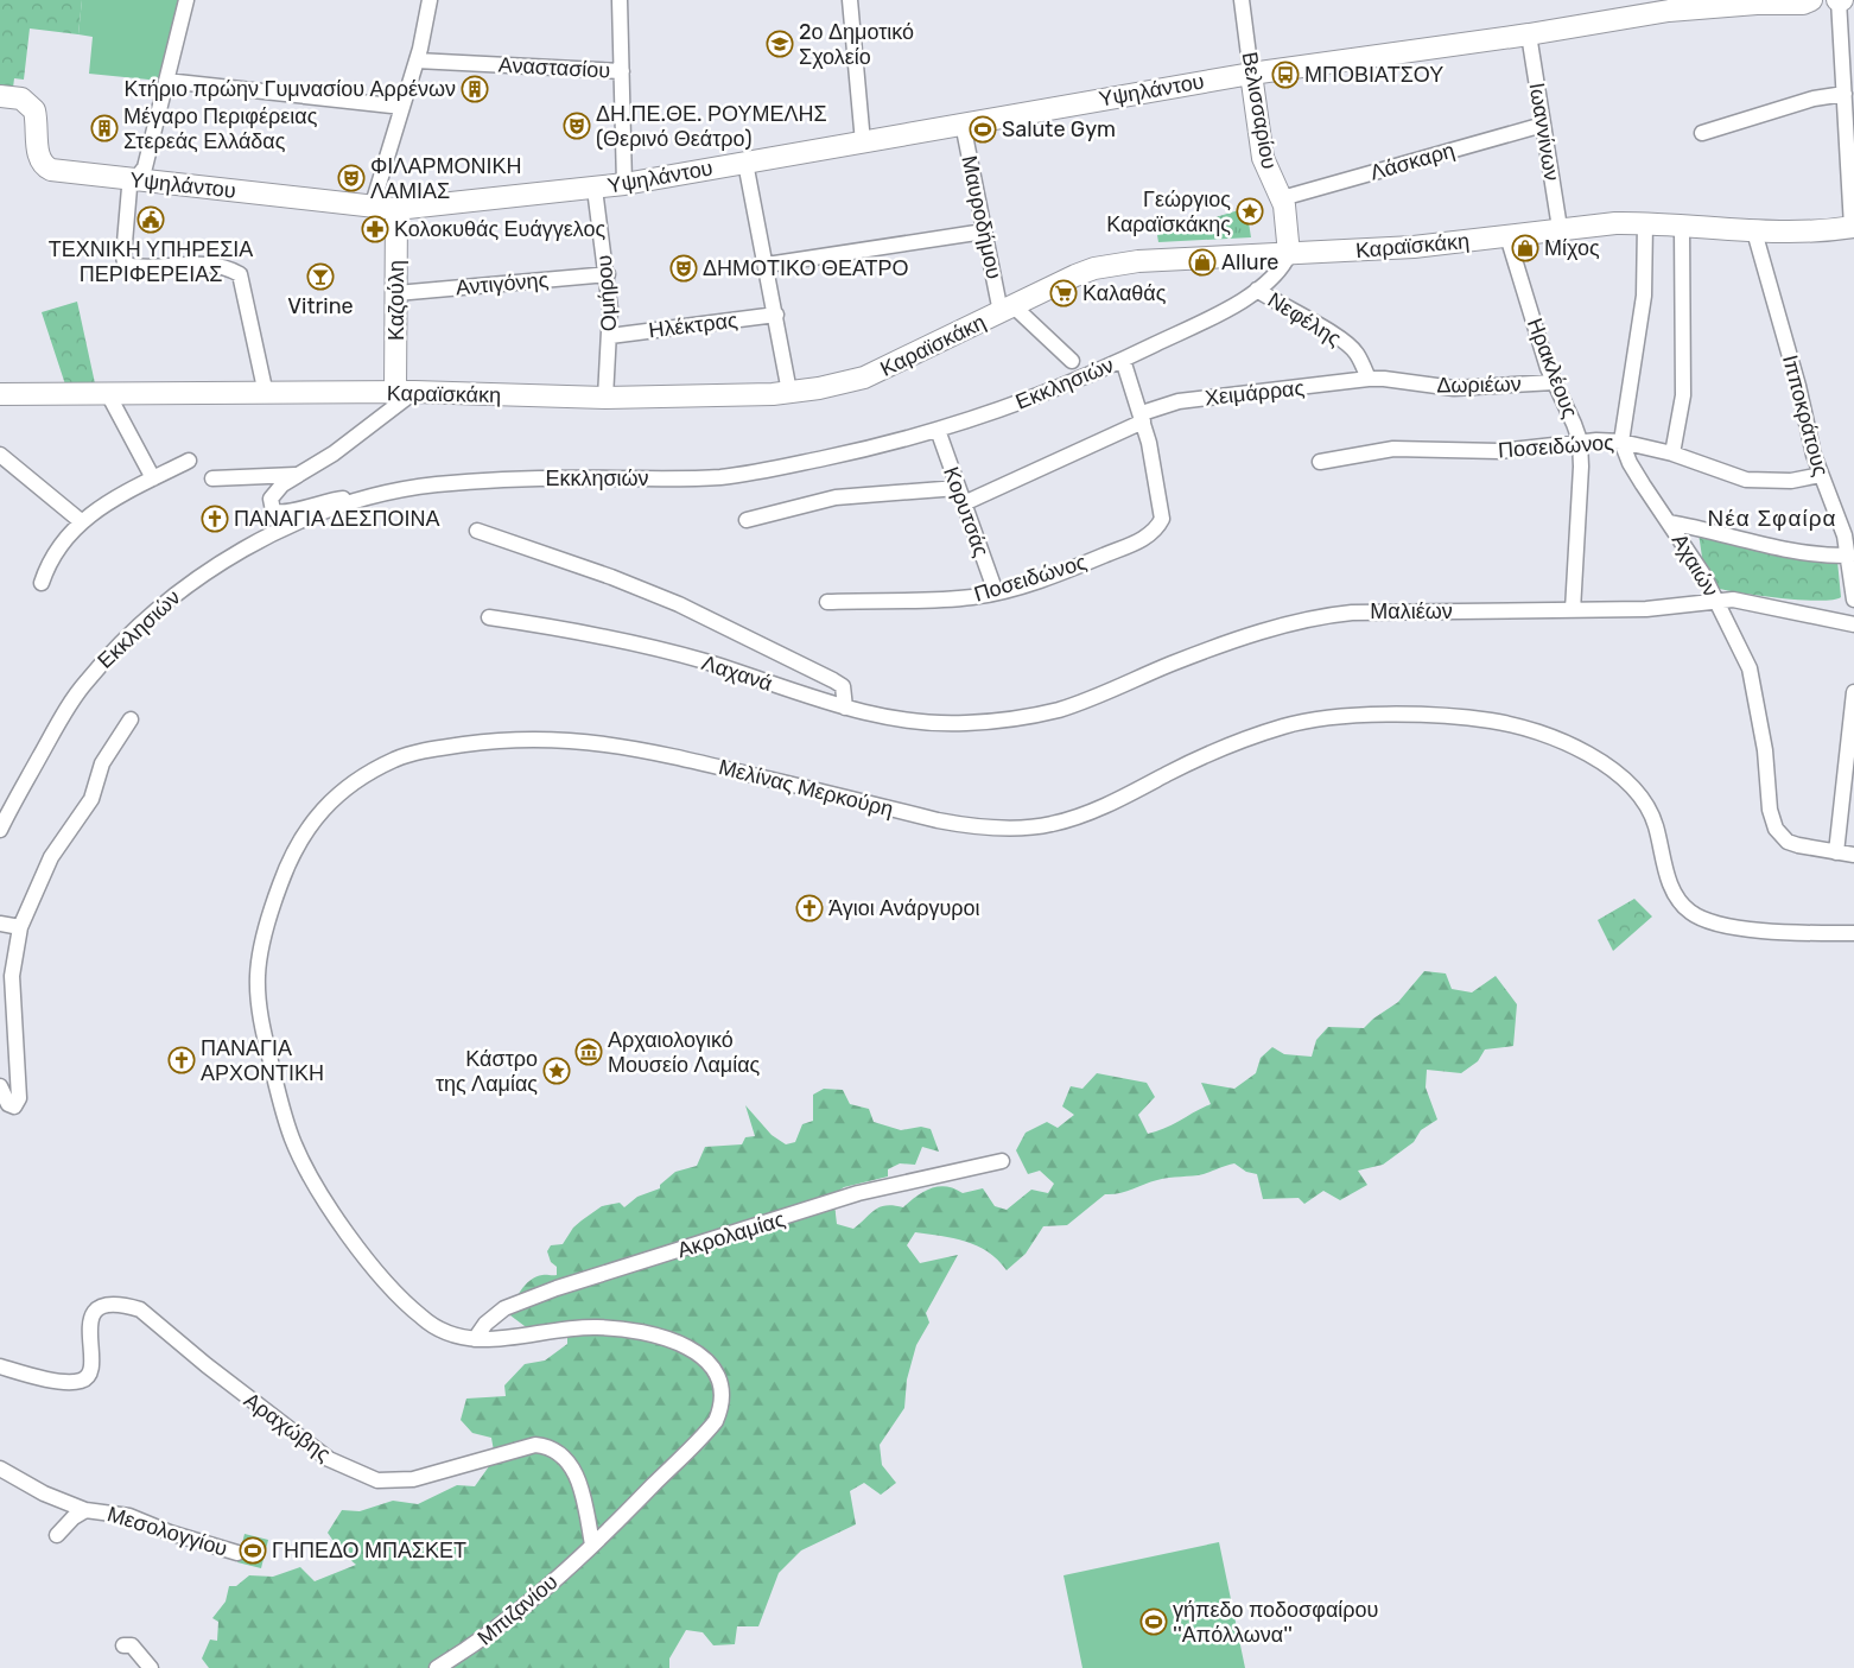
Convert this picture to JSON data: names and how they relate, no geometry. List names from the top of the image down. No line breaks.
{"streets":{"street":["Αναστασίου","Υψηλάντου","Βελισσαρίου","Ιωαννίνων","Λάσκαρη","Μαυροδήμου","Καραϊσκάκη","Αντιγόνης","Ομήρου","Καζούλη","Νεφέλης","Ηλέκτρας","Ηρακλέους","Εκκλησιών","Δωριέων","Χειμάρρας","Ιπποκράτους","Ποσειδώνος","Κορυτσάς","Αχαιών","Μαλιέων","Λαχανά","Μελίνας Μερκούρη","Ακρολαμίας","Αραχώβης","Μεσολογγίου","Μπιζανίου"]},"crossings":[["Υψηλάντου","Βελισσαρίου"],["Υψηλάντου","Ιωαννίνων"],["Υψηλάντου","Μαυροδήμου"],["Υψηλάντου","Ομήρου"],["Υψηλάντου","Καζούλη"],["Βελισσαρίου","Λάσκαρη"],["Βελισσαρίου","Καραϊσκάκη"],["Βελισσαρίου","Εκκλησιών"],["Ιωαννίνων","Λάσκαρη"],["Ιωαννίνων","Καραϊσκάκη"],["Μαυροδήμου","Καραϊσκάκη"],["Καραϊσκάκη","Ομήρου"],["Καραϊσκάκη","Καζούλη"],["Καραϊσκάκη","Ηρακλέους"],["Καραϊσκάκη","Εκκλησιών"],["Καραϊσκάκη","Ιπποκράτους"],["Αντιγόνης","Ομήρου"],["Αντιγόνης","Καζούλη"],["Ομήρου","Ηλέκτρας"],["Νεφέλης","Εκκλησιών"],["Νεφέλης","Δωριέων"],["Νεφέλης","Χειμάρρας"],["Ηρακλέους","Δωριέων"],["Ηρακλέους","Ποσειδώνος"],["Ηρακλέους","Μαλιέων"],["Εκκλησιών","Κορυτσάς"],["Δωριέων","Χειμάρρας"],["Χειμάρρας","Ποσειδώνος"],["Χειμάρρας","Κορυτσάς"],["Ιπποκράτους","Ποσειδώνος"],["Ποσειδώνος","Κορυτσάς"],["Ποσειδώνος","Αχαιών"],["Αχαιών","Μαλιέων"],["Μαλιέων","Λαχανά"],["Μελίνας Μερκούρη","Ακρολαμίας"],["Μελίνας Μερκούρη","Μπιζανίου"],["Αραχώβης","Μπιζανίου"]],"districts":["Νέα Σφαίρα"],"places":{"school or university":["2ο Δημοτικό Σχολείο"],"bus stop":["ΜΠΟΒΙΑΤΣΟΥ"],"building":["Κτήριο πρώην Γυμνασίου Αρρένων","Μέγαρο Περιφέρειας Στερεάς Ελλάδας"],"theatre":["ΔΗ.ΠΕ.ΘΕ. ΡΟΥΜΕΛΗΣ (Θερινό Θεάτρο)","ΦΙΛΑΡΜΟΝΙΚΗ ΛΑΜΙΑΣ","ΔΗΜΟΤΙΚΟ ΘΕΑΤΡΟ"],"sports":["Salute Gym","ΓΗΠΕΔΟ ΜΠΑΣΚΕΤ","γήπεδο ποδοσφαίρου ''Απόλλωνα''"],"place":["Γεώργιος Καραϊσκάκης","Κάστρο της Λαμίας"],"public building":["ΤΕΧΝΙΚΗ ΥΠΗΡΕΣΙΑ ΠΕΡΙΦΕΡΕΙΑΣ"],"pharmacy":["Κολοκυθάς Ευάγγελος"],"shop":["Μίχος","Allure"],"bar":["Vitrine"],"supermarket":["Καλαθάς"],"church":["ΠΑΝΑΓΙΑ ΔΕΣΠΟΙΝΑ","Άγιοι Ανάργυροι","ΠΑΝΑΓΙΑ ΑΡΧΟΝΤΙΚΗ"],"museum":["Αρχαιολογικό Μουσείο Λαμίας"]}}
